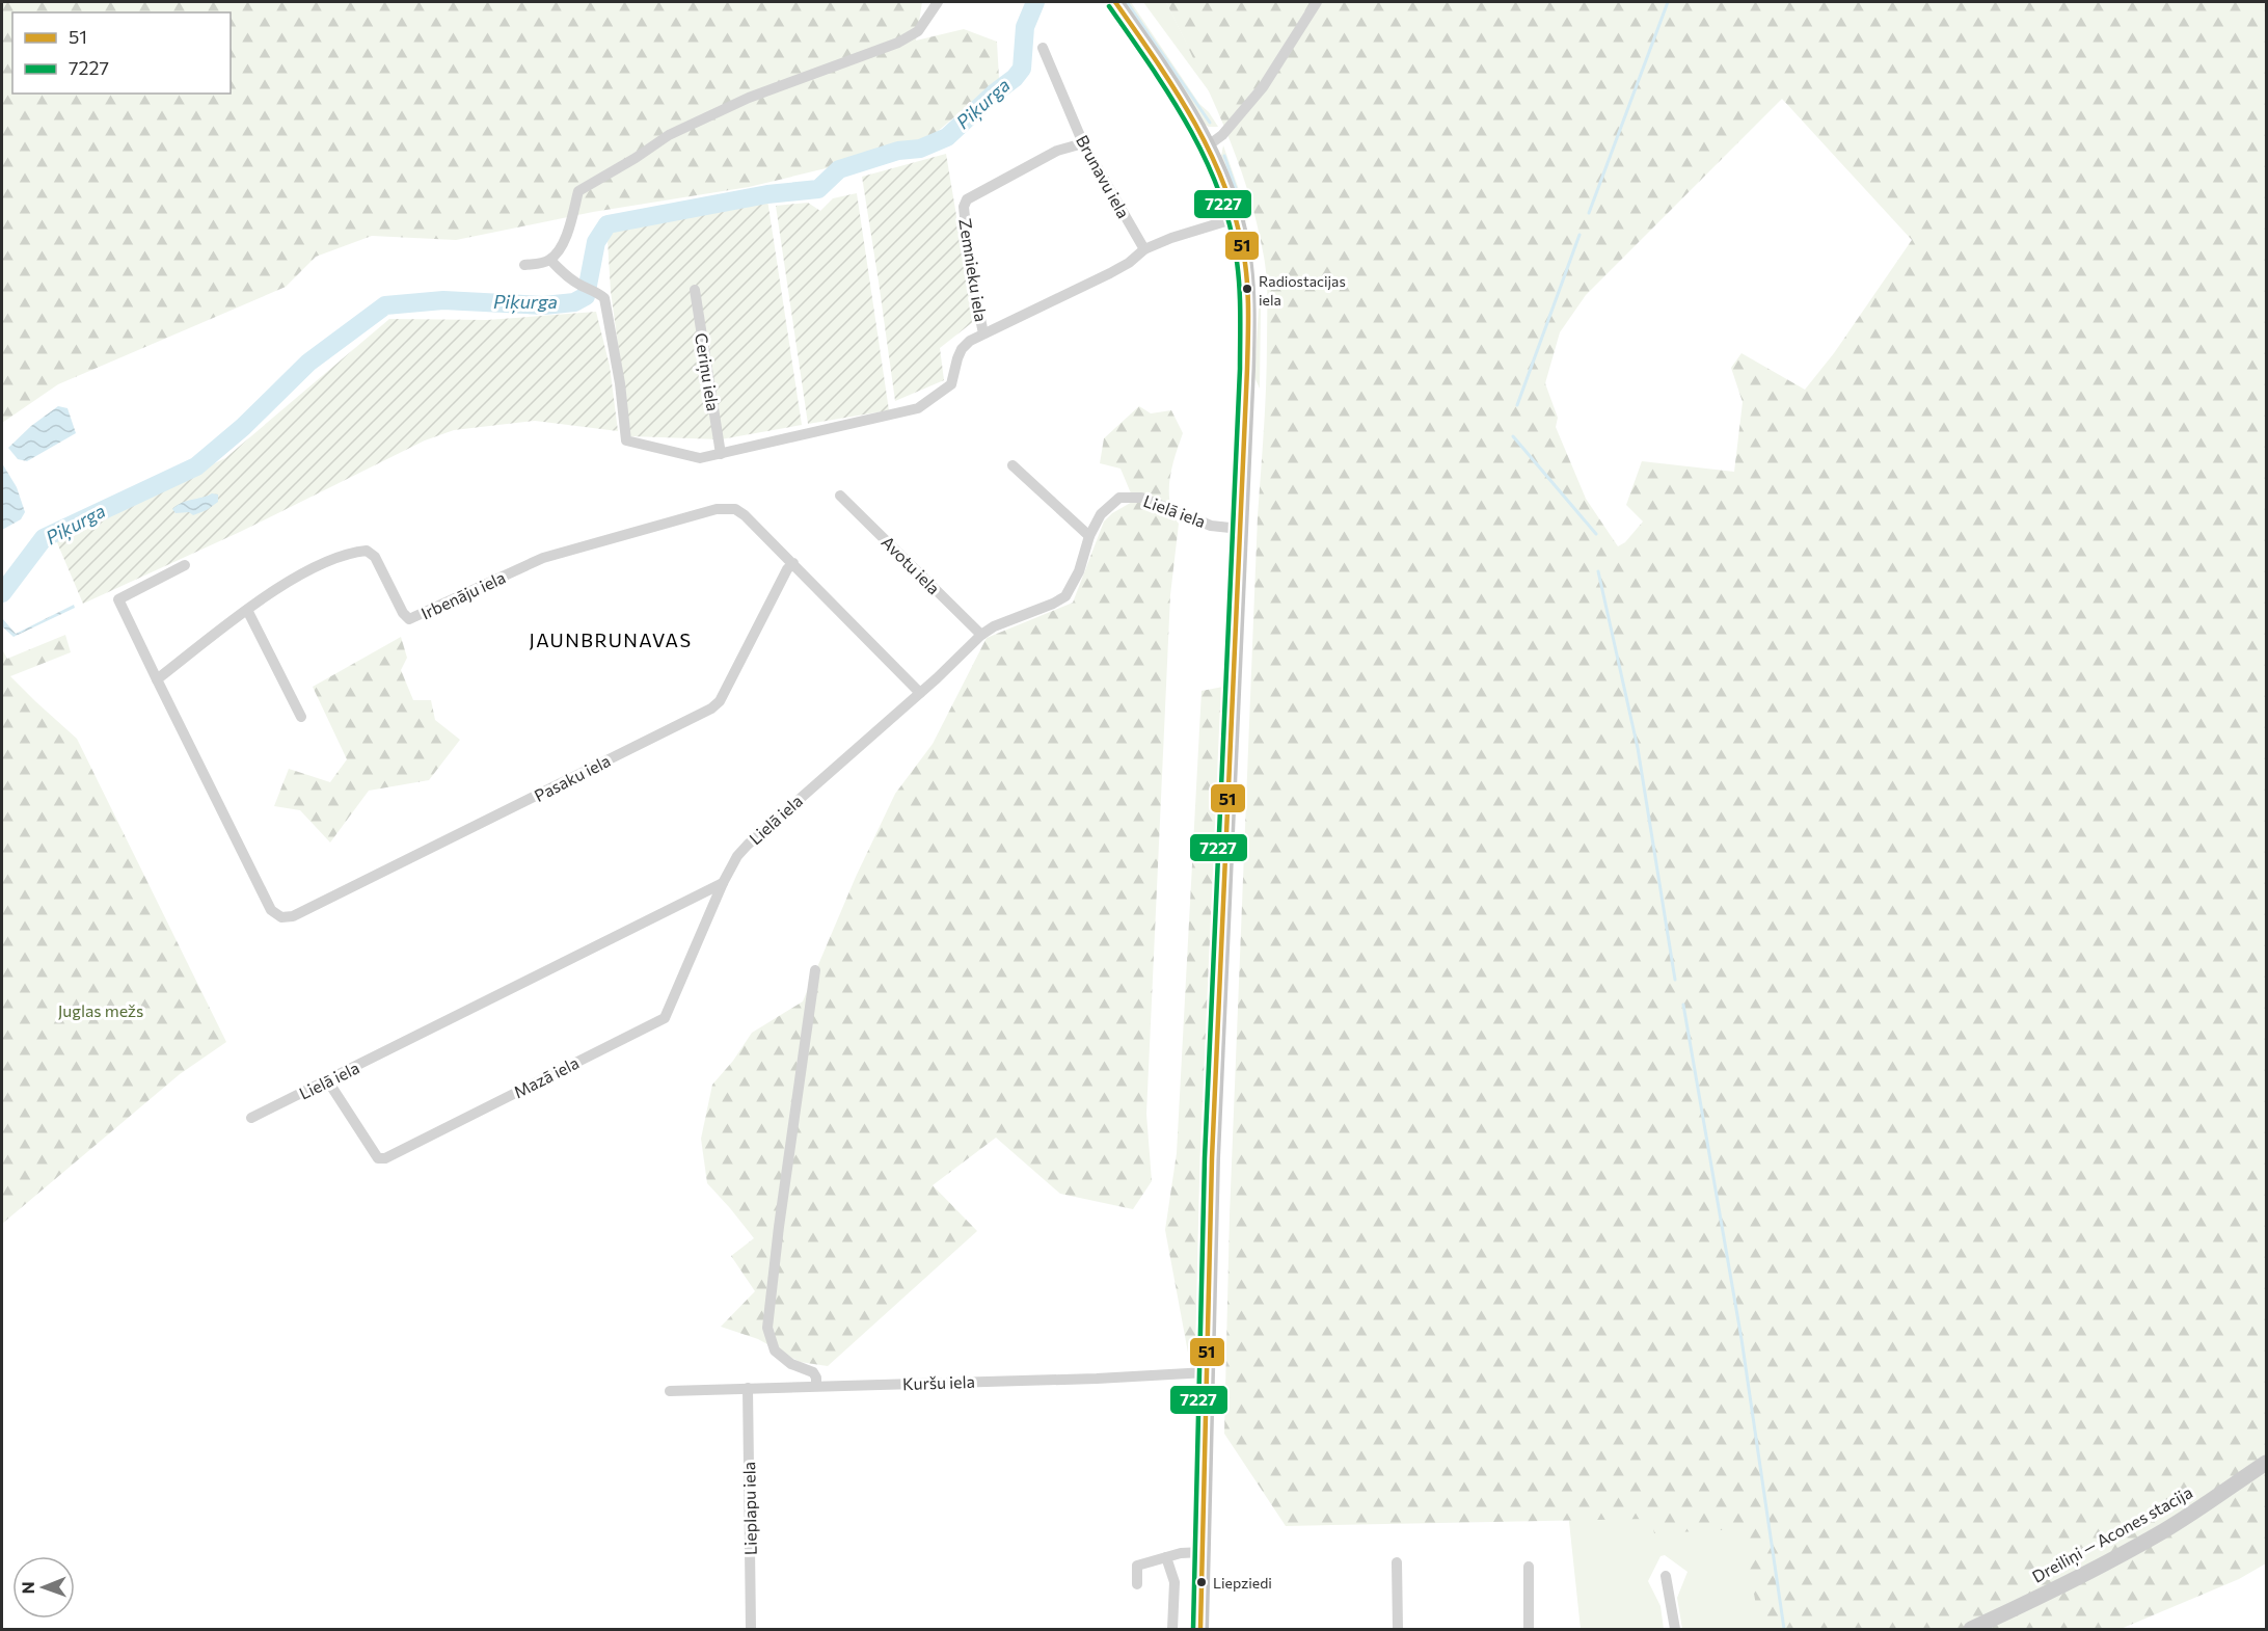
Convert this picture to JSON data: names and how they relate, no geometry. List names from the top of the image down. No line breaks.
{"streets":{"main road":["Dreiliņi — Acones stacija"],"street":["Brunavu iela","Zemnieku iela","Ceriņu iela","Lielā iela","Avotu iela","Irbenāju iela","Pasaku iela","Mazā iela","Kuršu iela","Lieplapu iela"]},"crossings":[["Brunavu iela","Zemnieku iela"],["Lielā iela","Avotu iela"],["Lielā iela","Irbenāju iela"],["Lielā iela","Mazā iela"],["Irbenāju iela","Pasaku iela"],["Kuršu iela","Lieplapu iela"]],"districts":["JAUNBRUNAVAS"],"water":["Piķurga"],"parks":["Juglas mežs"],"places":["Radiostacijas iela","Liepziedi"],"lines":["transit line 51","transit line 7227"],"legend":["51","7227"],"north":"left"}
